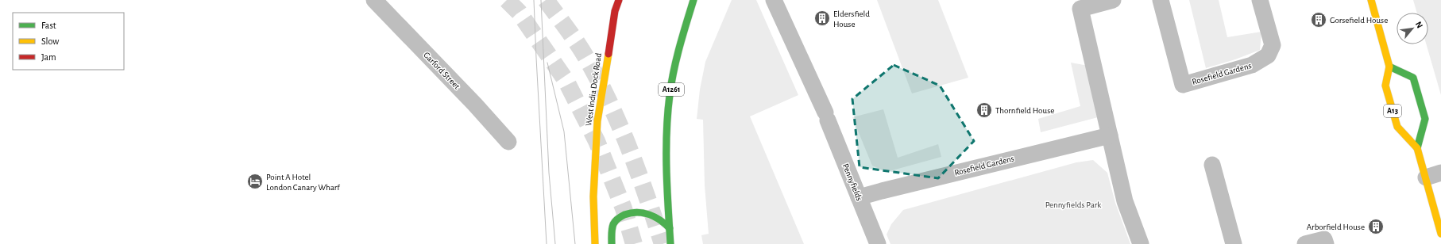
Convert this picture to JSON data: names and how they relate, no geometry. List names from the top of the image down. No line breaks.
{"streets":{"highway":["West India Dock Road","A1261","A13"],"street":["Garford Street","Rosefield Gardens","Pennyfields"]},"crossings":[["Rosefield Gardens","Pennyfields"]],"parks":["Pennyfields Park"],"places":{"building":["Eldersfield House","Gorsefield House","Thornfield House","Arborfield House"],"hotel":["Point A Hotel London Canary Wharf"]},"legend":["Fast","Slow","Jam"],"north":"top right"}
